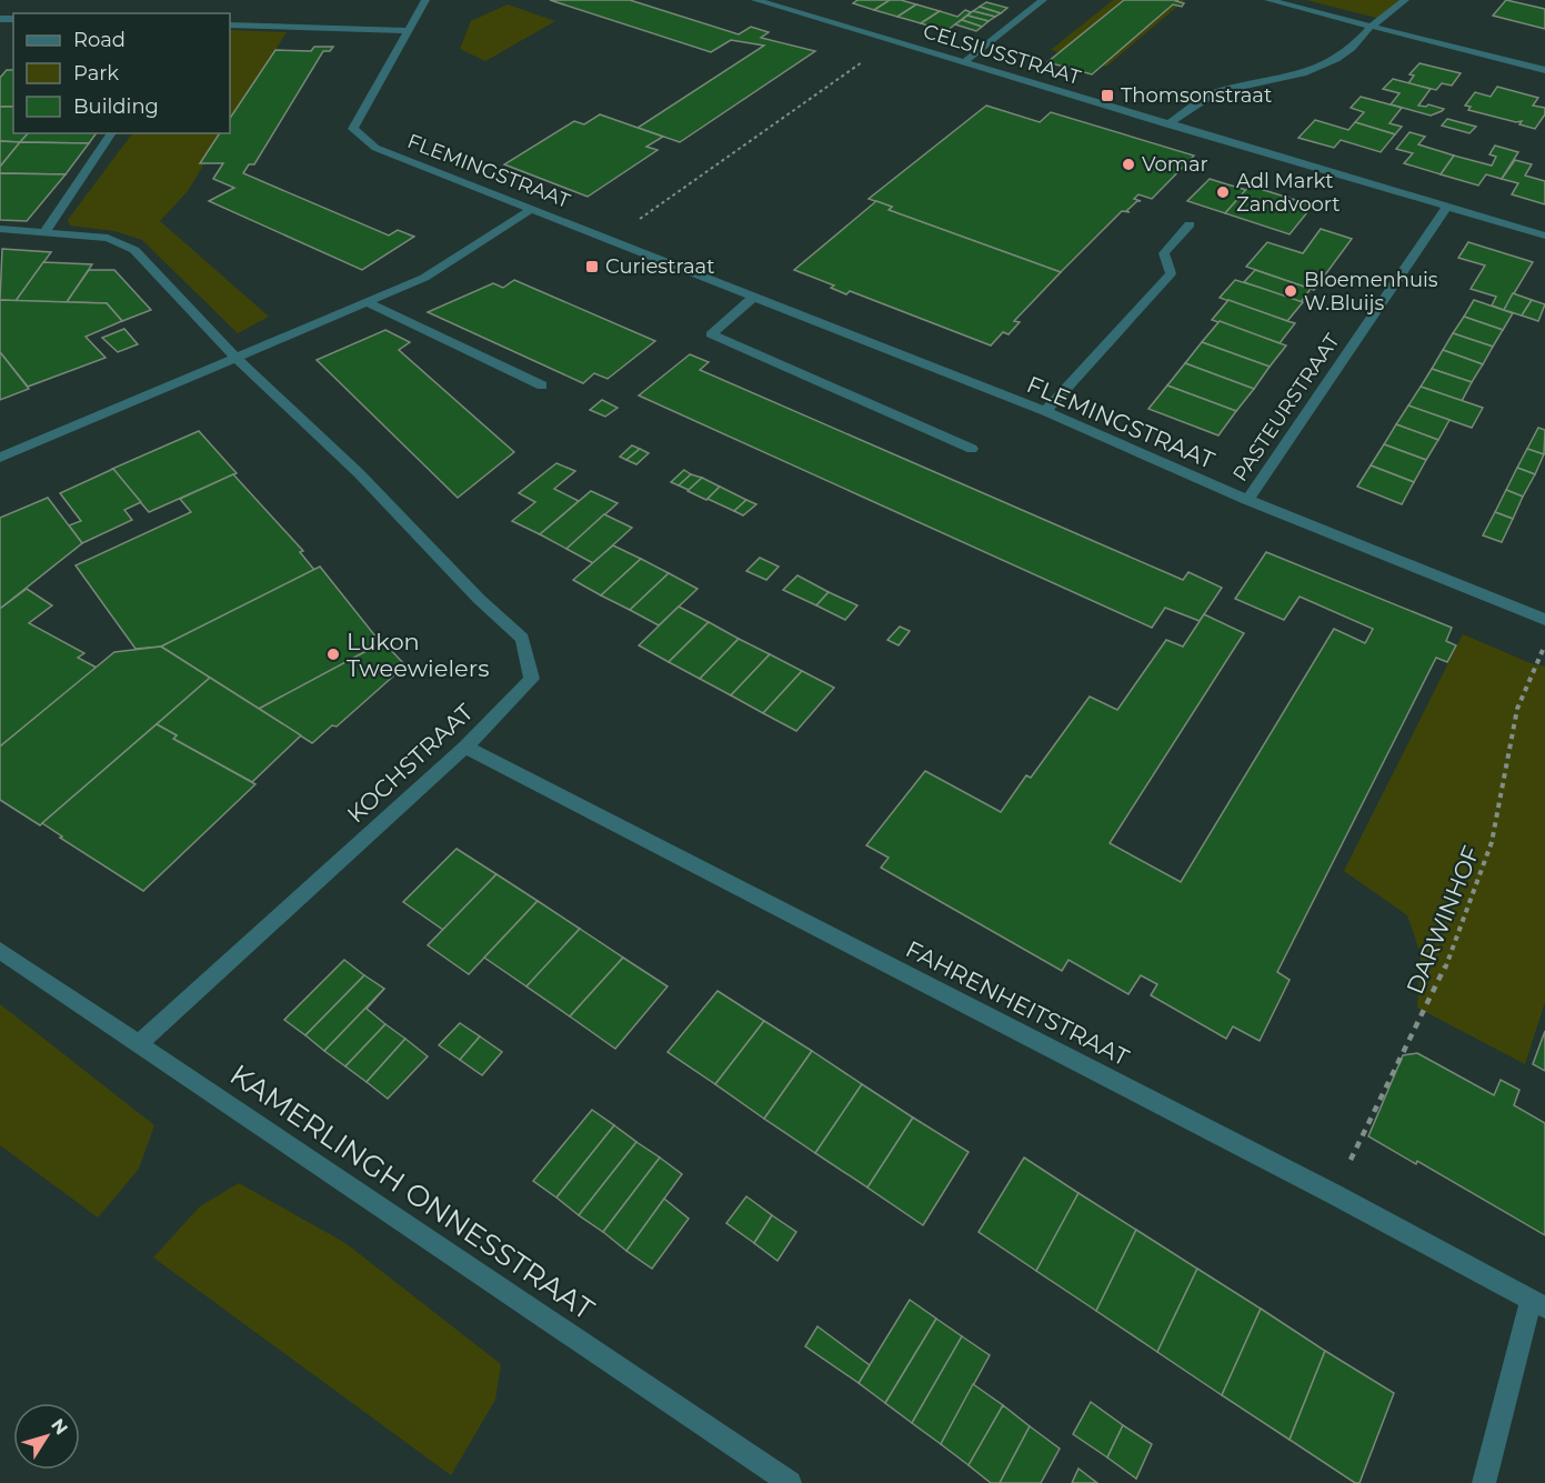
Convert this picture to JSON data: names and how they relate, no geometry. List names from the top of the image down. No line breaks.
{"streets":{"street":["CELSIUSSTRAAT","FLEMINGSTRAAT","PASTEURSTRAAT","KOCHSTRAAT","FAHRENHEITSTRAAT","KAMERLINGH ONNESSTRAAT"],"path":["DARWINHOF"]},"crossings":[["CELSIUSSTRAAT","PASTEURSTRAAT"],["FLEMINGSTRAAT","PASTEURSTRAAT"],["KOCHSTRAAT","FAHRENHEITSTRAAT"],["KOCHSTRAAT","KAMERLINGH ONNESSTRAAT"],["DARWINHOF","FAHRENHEITSTRAAT"]],"places":{"transit":["Thomsonstraat","Curiestraat"],"other":["Vomar","Adl Markt Zandvoort","Bloemenhuis W.Bluijs","Lukon Tweewielers"]},"legend":["Road","Park","Building"],"north":"top right"}
